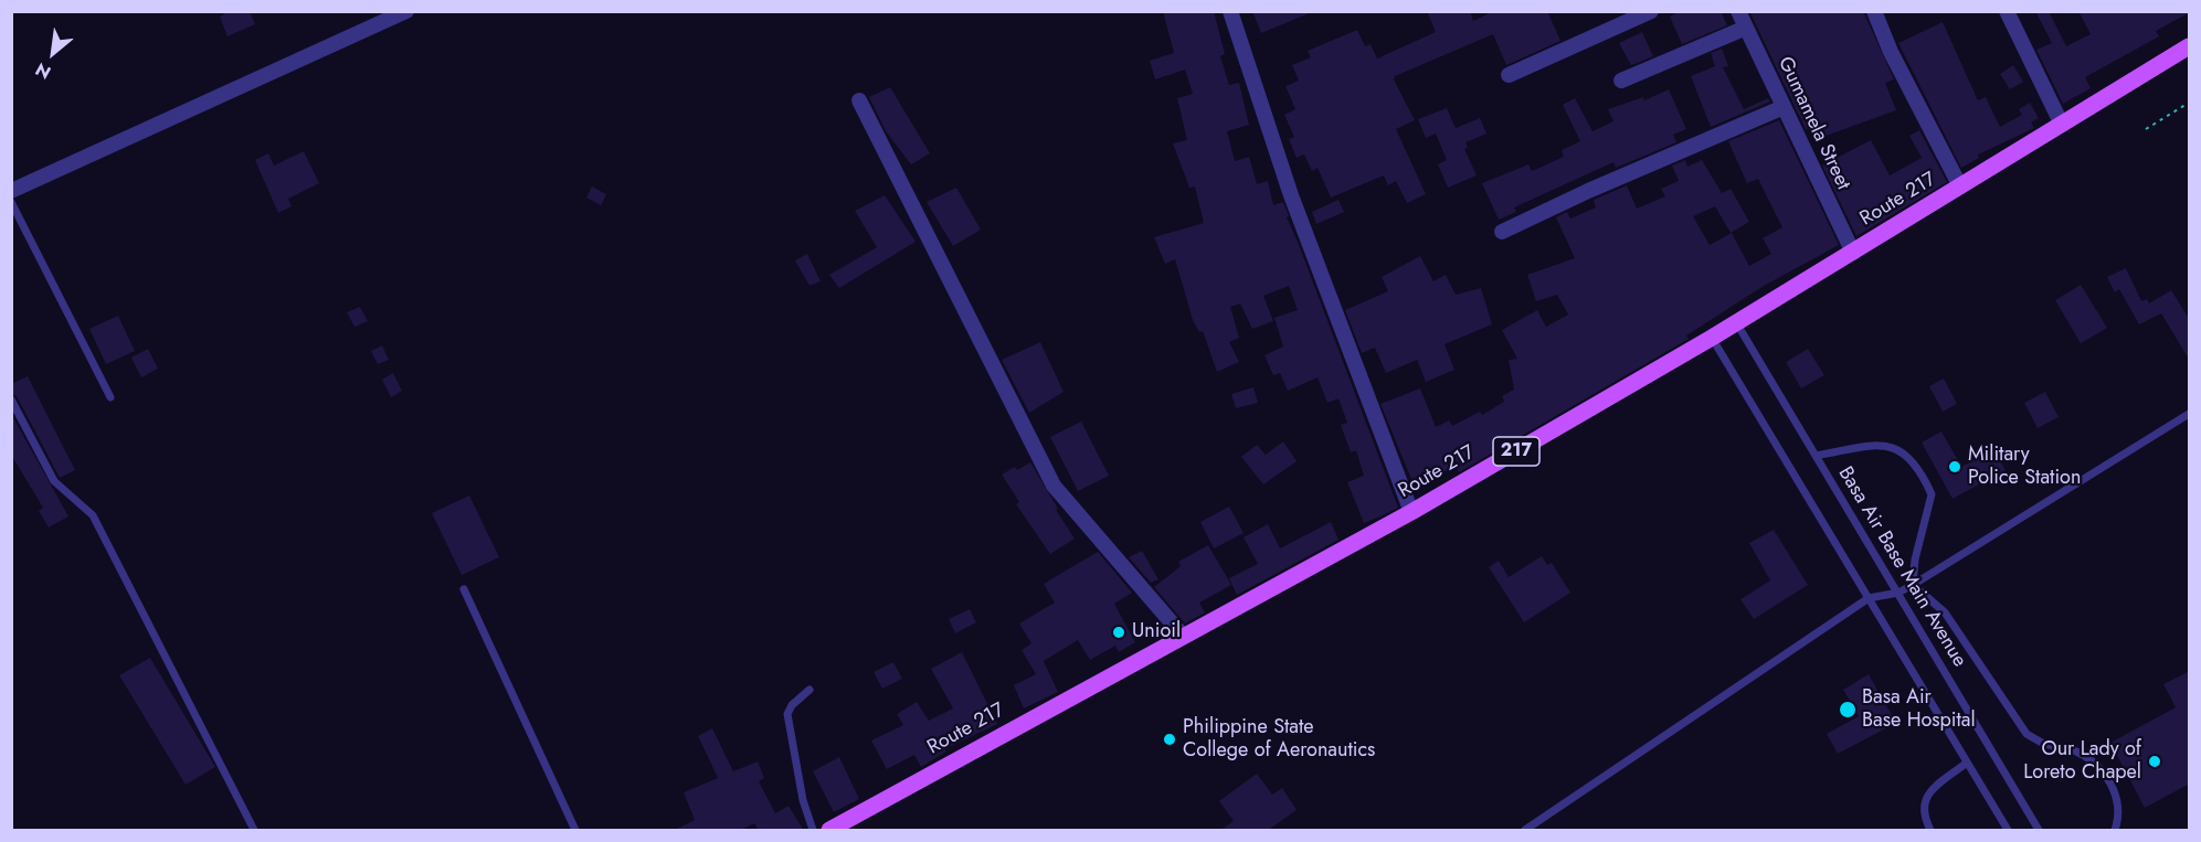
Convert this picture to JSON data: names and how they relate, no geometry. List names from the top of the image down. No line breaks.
{"streets":{"main road":["Route 217","217"],"street":["Gumamela Street"],"lane":["Basa Air Base Main Avenue"]},"crossings":[["Gumamela Street","Route 217"],["Route 217","Basa Air Base Main Avenue"]],"places":["Military Police Station","Unioil","Basa Air Base Hospital","Philippine State College of Aeronautics","Our Lady of Loreto Chapel"],"north":"bottom left"}
